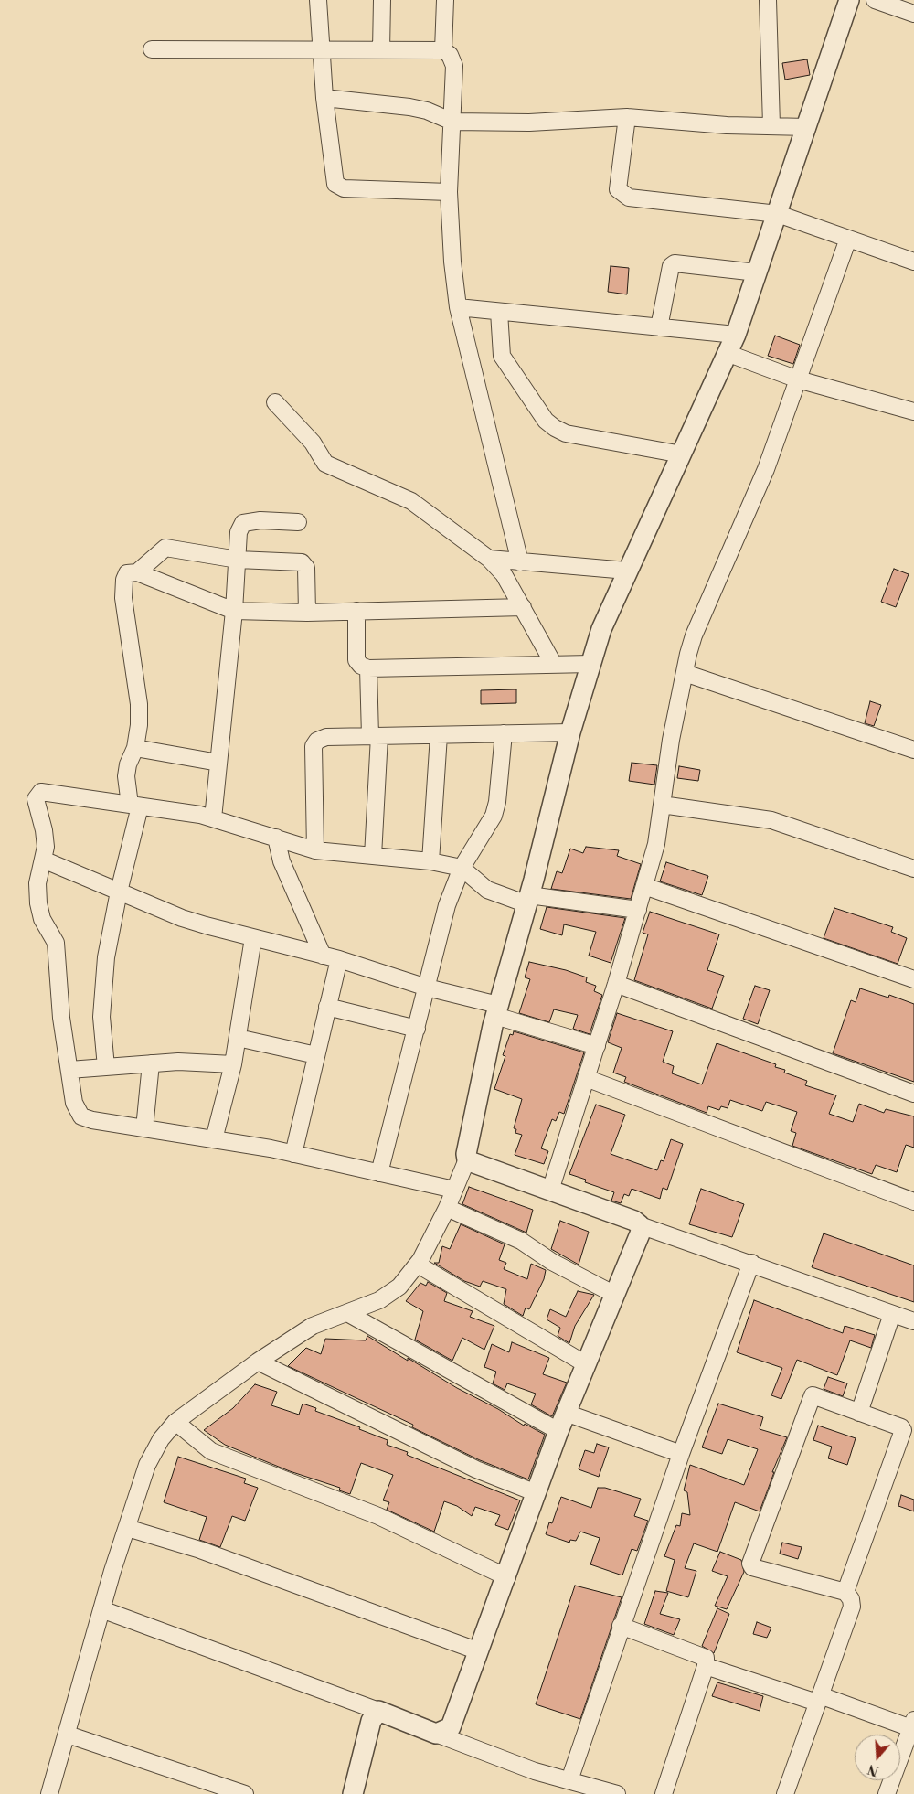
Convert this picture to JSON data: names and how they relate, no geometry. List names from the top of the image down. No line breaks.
{"north":"bottom"}
